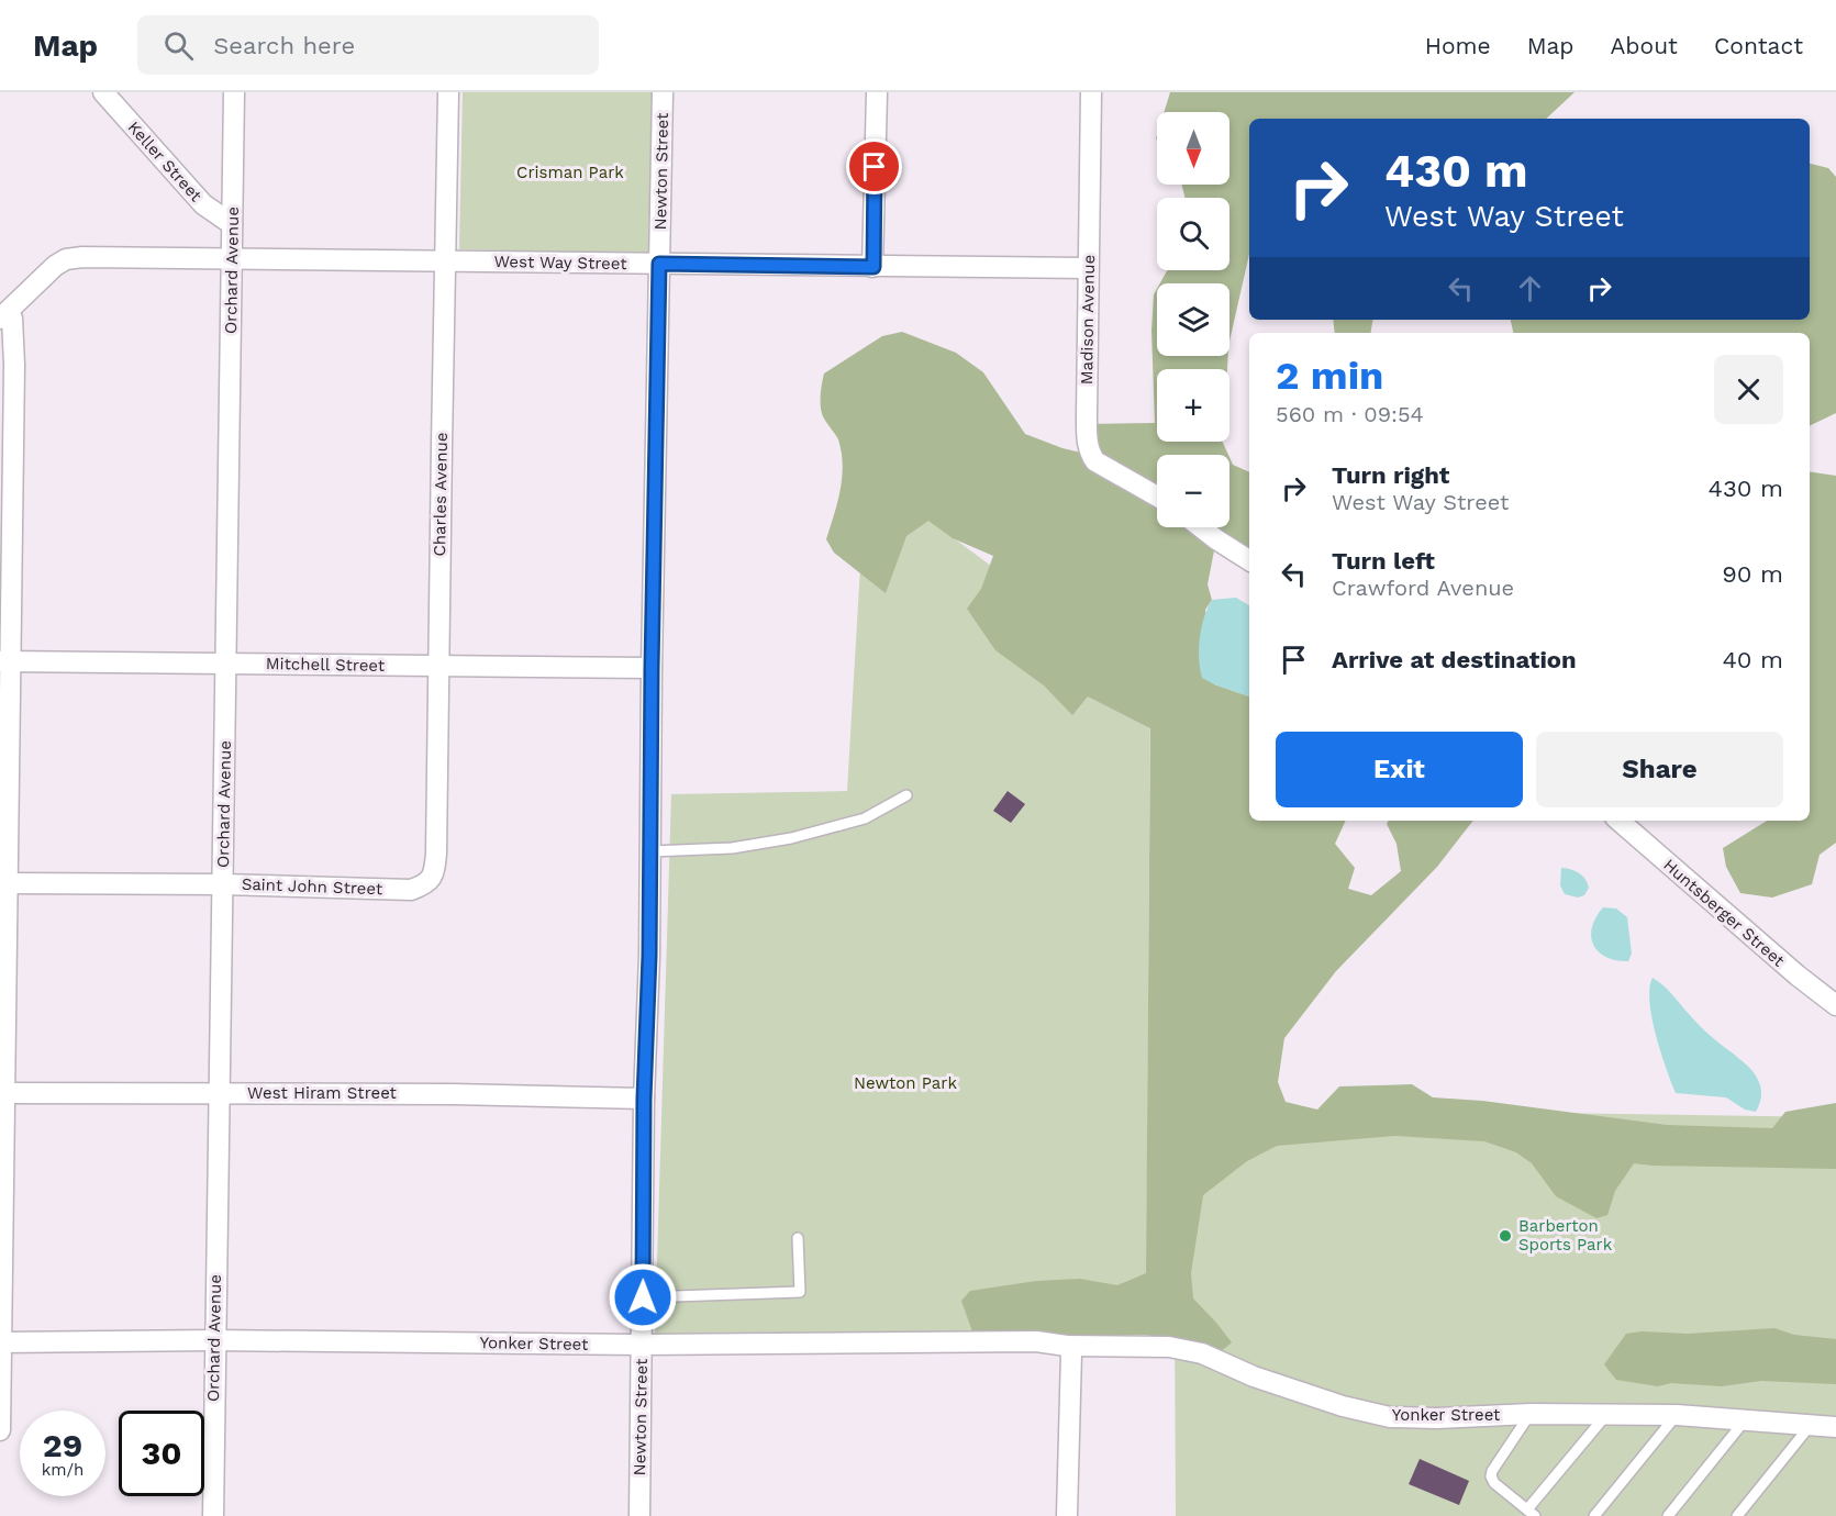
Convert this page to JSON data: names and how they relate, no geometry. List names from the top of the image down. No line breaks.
{"streets":{"street":["Keller Street","Newton Street","West Way Street","Orchard Avenue","Madison Avenue","Charles Avenue","Mitchell Street","Saint John Street","Huntsberger Street","West Hiram Street","Yonker Street"]},"crossings":[["Keller Street","Orchard Avenue"],["Newton Street","West Way Street"],["Newton Street","Mitchell Street"],["Newton Street","West Hiram Street"],["Newton Street","Yonker Street"],["West Way Street","Orchard Avenue"],["West Way Street","Madison Avenue"],["West Way Street","Charles Avenue"],["Orchard Avenue","Mitchell Street"],["Orchard Avenue","Saint John Street"],["Orchard Avenue","West Hiram Street"],["Orchard Avenue","Yonker Street"],["Charles Avenue","Mitchell Street"],["Charles Avenue","Saint John Street"]],"parks":["Crisman Park","Newton Park"],"places":["Barberton Sports Park"],"north":"bottom","page":{"header":"Map","search":"Search here","nav":["Home","Map","About","Contact"],"map_buttons":["+","−"],"turn":["430 m","West Way Street"],"heading":["2 min","560 m · 09:54"],"list":[{"name":"Turn right","note":"West Way Street","value":"430 m"},{"name":"Turn left","note":"Crawford Avenue","value":"90 m"},{"name":"Arrive at destination","value":"40 m"}],"buttons":["Exit","Share"],"speed":"29 km/h","limit":"30"}}
